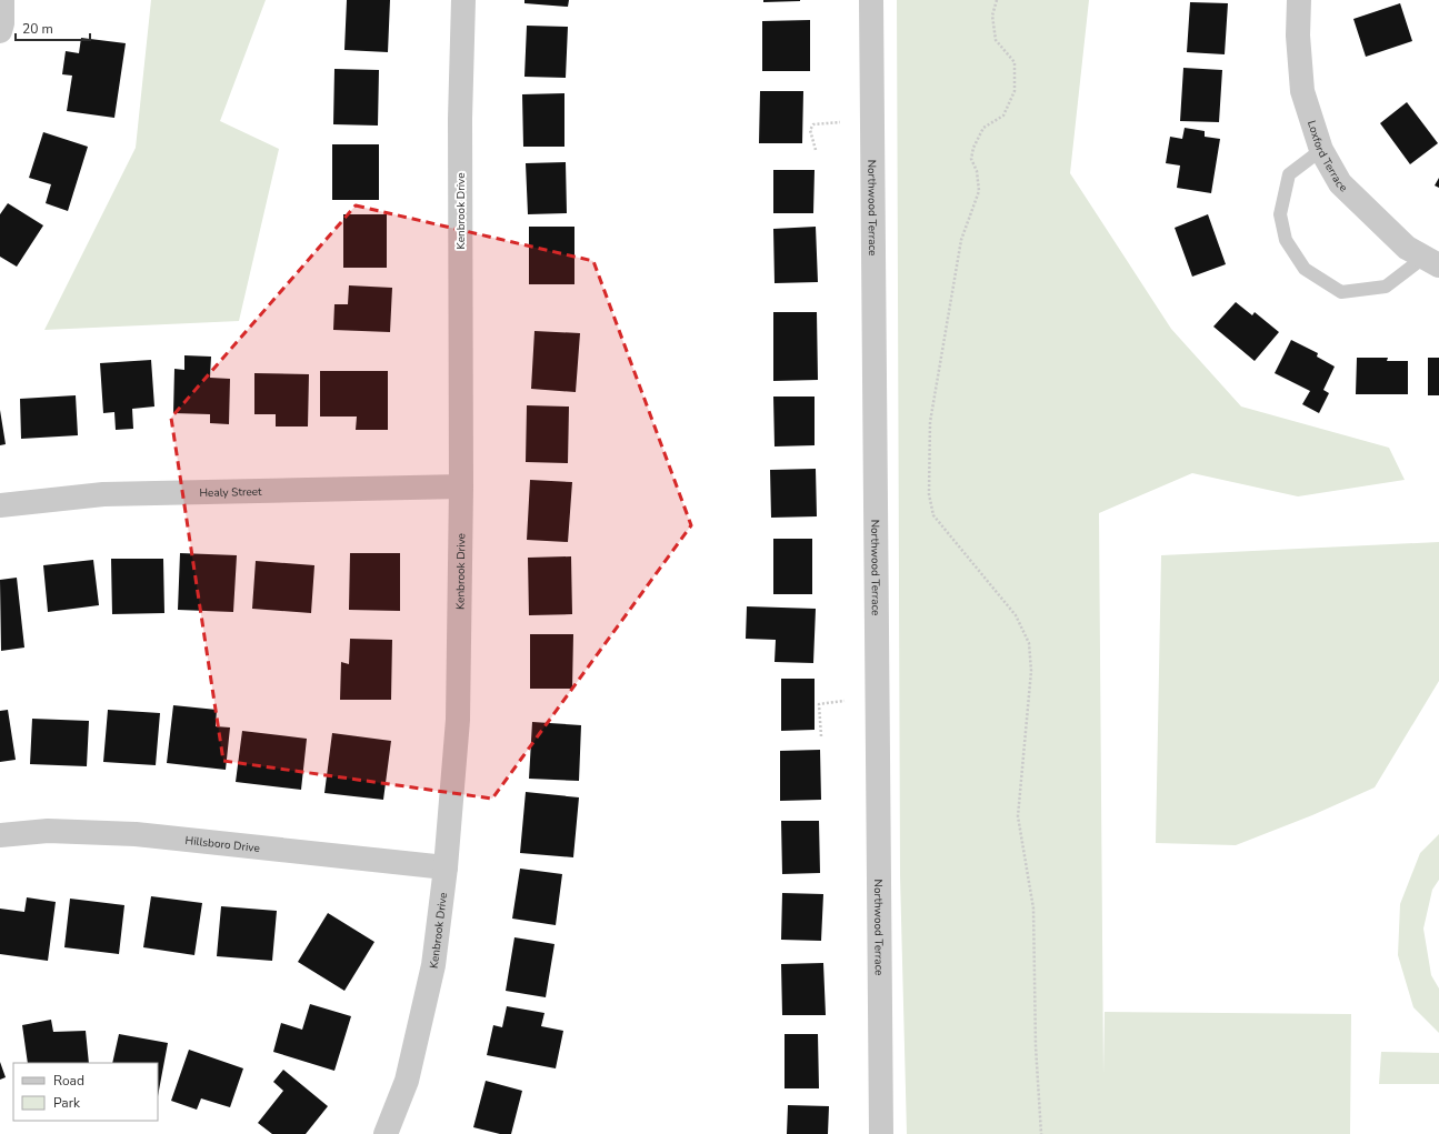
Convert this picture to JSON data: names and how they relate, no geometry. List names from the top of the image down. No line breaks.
{"streets":{"street":["Loxford Terrace","Northwood Terrace","Kenbrook Drive","Healy Street","Hillsboro Drive"]},"crossings":[["Kenbrook Drive","Healy Street"],["Kenbrook Drive","Hillsboro Drive"]],"legend":["Road","Park"],"scale_bar":"20 m"}
